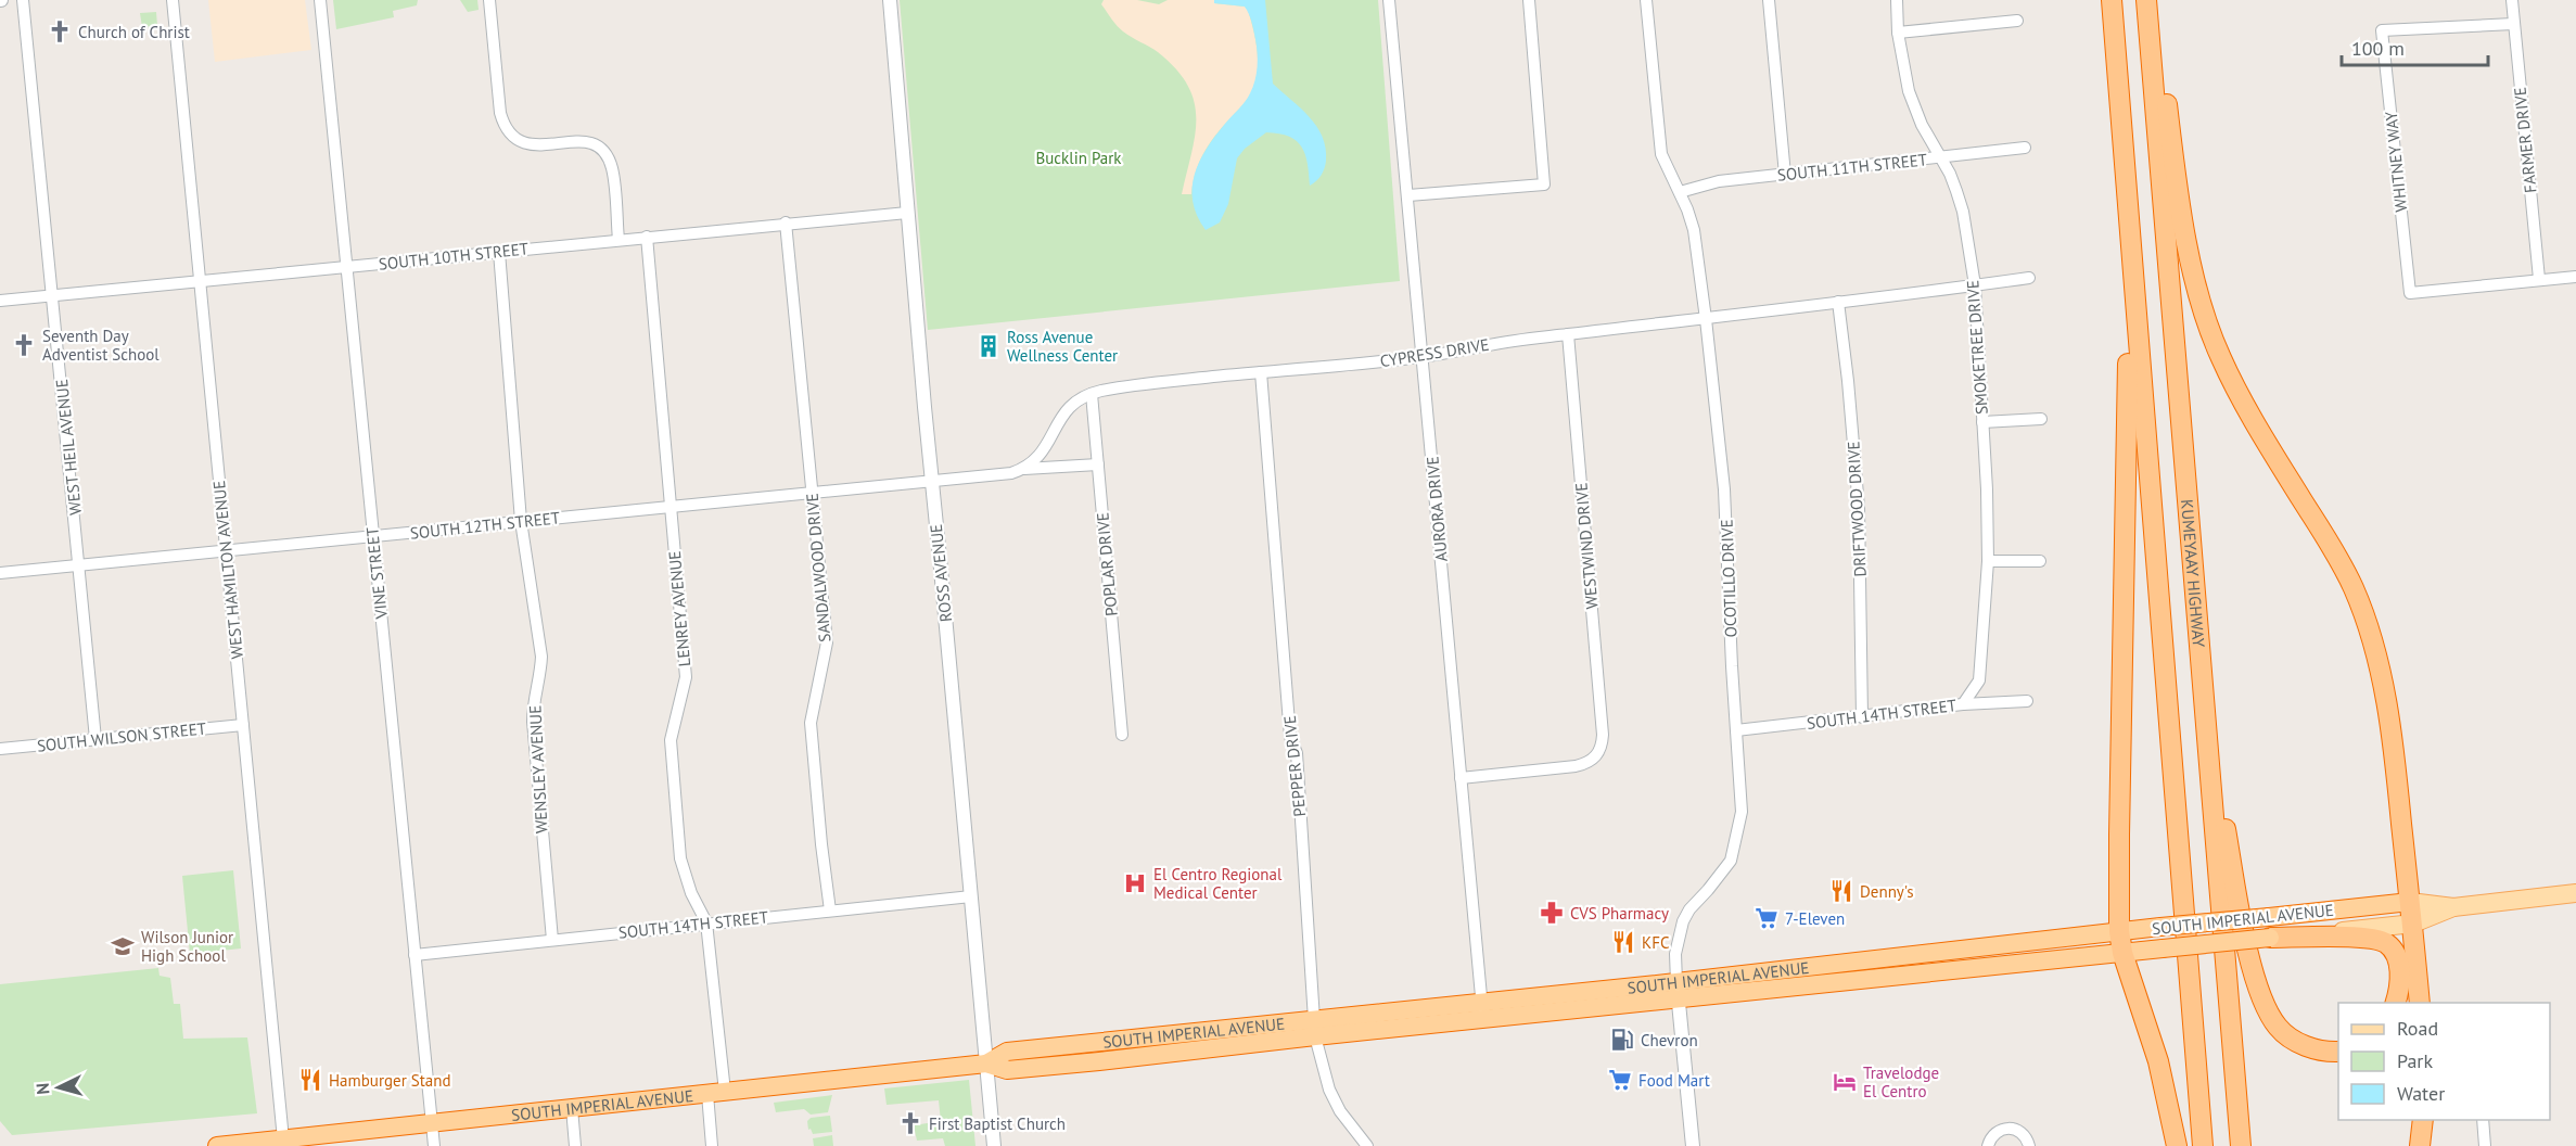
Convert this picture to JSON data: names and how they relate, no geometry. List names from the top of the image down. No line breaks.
{"streets":{"highway":["KUMEYAAY HIGHWAY","SOUTH IMPERIAL AVENUE"],"street":["FARMER DRIVE","WHITNEY WAY","SOUTH 11TH STREET","SOUTH 10TH STREET","SMOKETREE DRIVE","CYPRESS DRIVE","WEST HEIL AVENUE","AURORA DRIVE","DRIFTWOOD DRIVE","SOUTH 12TH STREET","WESTWIND DRIVE","POPLAR DRIVE","SANDALWOOD DRIVE","WEST HAMILTON AVENUE","VINE STREET","ROSS AVENUE","OCOTILLO DRIVE","LENREY AVENUE","SOUTH 14TH STREET","SOUTH WILSON STREET","PEPPER DRIVE","WENSLEY AVENUE"]},"crossings":[["FARMER DRIVE","WHITNEY WAY"],["SOUTH 11TH STREET","SMOKETREE DRIVE"],["SOUTH 11TH STREET","OCOTILLO DRIVE"],["SOUTH 10TH STREET","WEST HEIL AVENUE"],["SOUTH 10TH STREET","SANDALWOOD DRIVE"],["SOUTH 10TH STREET","WEST HAMILTON AVENUE"],["SOUTH 10TH STREET","VINE STREET"],["SOUTH 10TH STREET","ROSS AVENUE"],["SOUTH 10TH STREET","LENREY AVENUE"],["SOUTH 10TH STREET","WENSLEY AVENUE"],["SMOKETREE DRIVE","CYPRESS DRIVE"],["SMOKETREE DRIVE","SOUTH 14TH STREET"],["CYPRESS DRIVE","AURORA DRIVE"],["CYPRESS DRIVE","DRIFTWOOD DRIVE"],["CYPRESS DRIVE","WESTWIND DRIVE"],["CYPRESS DRIVE","POPLAR DRIVE"],["CYPRESS DRIVE","OCOTILLO DRIVE"],["CYPRESS DRIVE","PEPPER DRIVE"],["WEST HEIL AVENUE","SOUTH 12TH STREET"],["WEST HEIL AVENUE","SOUTH WILSON STREET"],["AURORA DRIVE","WESTWIND DRIVE"],["AURORA DRIVE","SOUTH IMPERIAL AVENUE"],["DRIFTWOOD DRIVE","SOUTH 14TH STREET"],["SOUTH 12TH STREET","SANDALWOOD DRIVE"],["SOUTH 12TH STREET","WEST HAMILTON AVENUE"],["SOUTH 12TH STREET","VINE STREET"],["SOUTH 12TH STREET","ROSS AVENUE"],["SOUTH 12TH STREET","LENREY AVENUE"],["SOUTH 12TH STREET","WENSLEY AVENUE"],["SANDALWOOD DRIVE","SOUTH 14TH STREET"],["WEST HAMILTON AVENUE","SOUTH WILSON STREET"],["WEST HAMILTON AVENUE","SOUTH IMPERIAL AVENUE"],["VINE STREET","SOUTH 14TH STREET"],["VINE STREET","SOUTH IMPERIAL AVENUE"],["ROSS AVENUE","SOUTH 14TH STREET"],["ROSS AVENUE","SOUTH IMPERIAL AVENUE"],["OCOTILLO DRIVE","SOUTH 14TH STREET"],["OCOTILLO DRIVE","SOUTH IMPERIAL AVENUE"],["LENREY AVENUE","SOUTH 14TH STREET"],["LENREY AVENUE","SOUTH IMPERIAL AVENUE"],["SOUTH 14TH STREET","WENSLEY AVENUE"],["PEPPER DRIVE","SOUTH IMPERIAL AVENUE"]],"parks":["Bucklin Park"],"places":{"church":["Church of Christ","Seventh Day Adventist School","First Baptist Church"],"building":["Ross Avenue Wellness Center"],"hospital":["El Centro Regional Medical Center"],"restaurant":["Denny's","KFC","Hamburger Stand"],"pharmacy":["CVS Pharmacy"],"supermarket":["7-Eleven","Food Mart"],"school or university":["Wilson Junior High School"],"fuel station":["Chevron"],"hotel":["Travelodge El Centro"]},"legend":["Road","Park","Water"],"scale_bar":"100 m","north":"left"}
